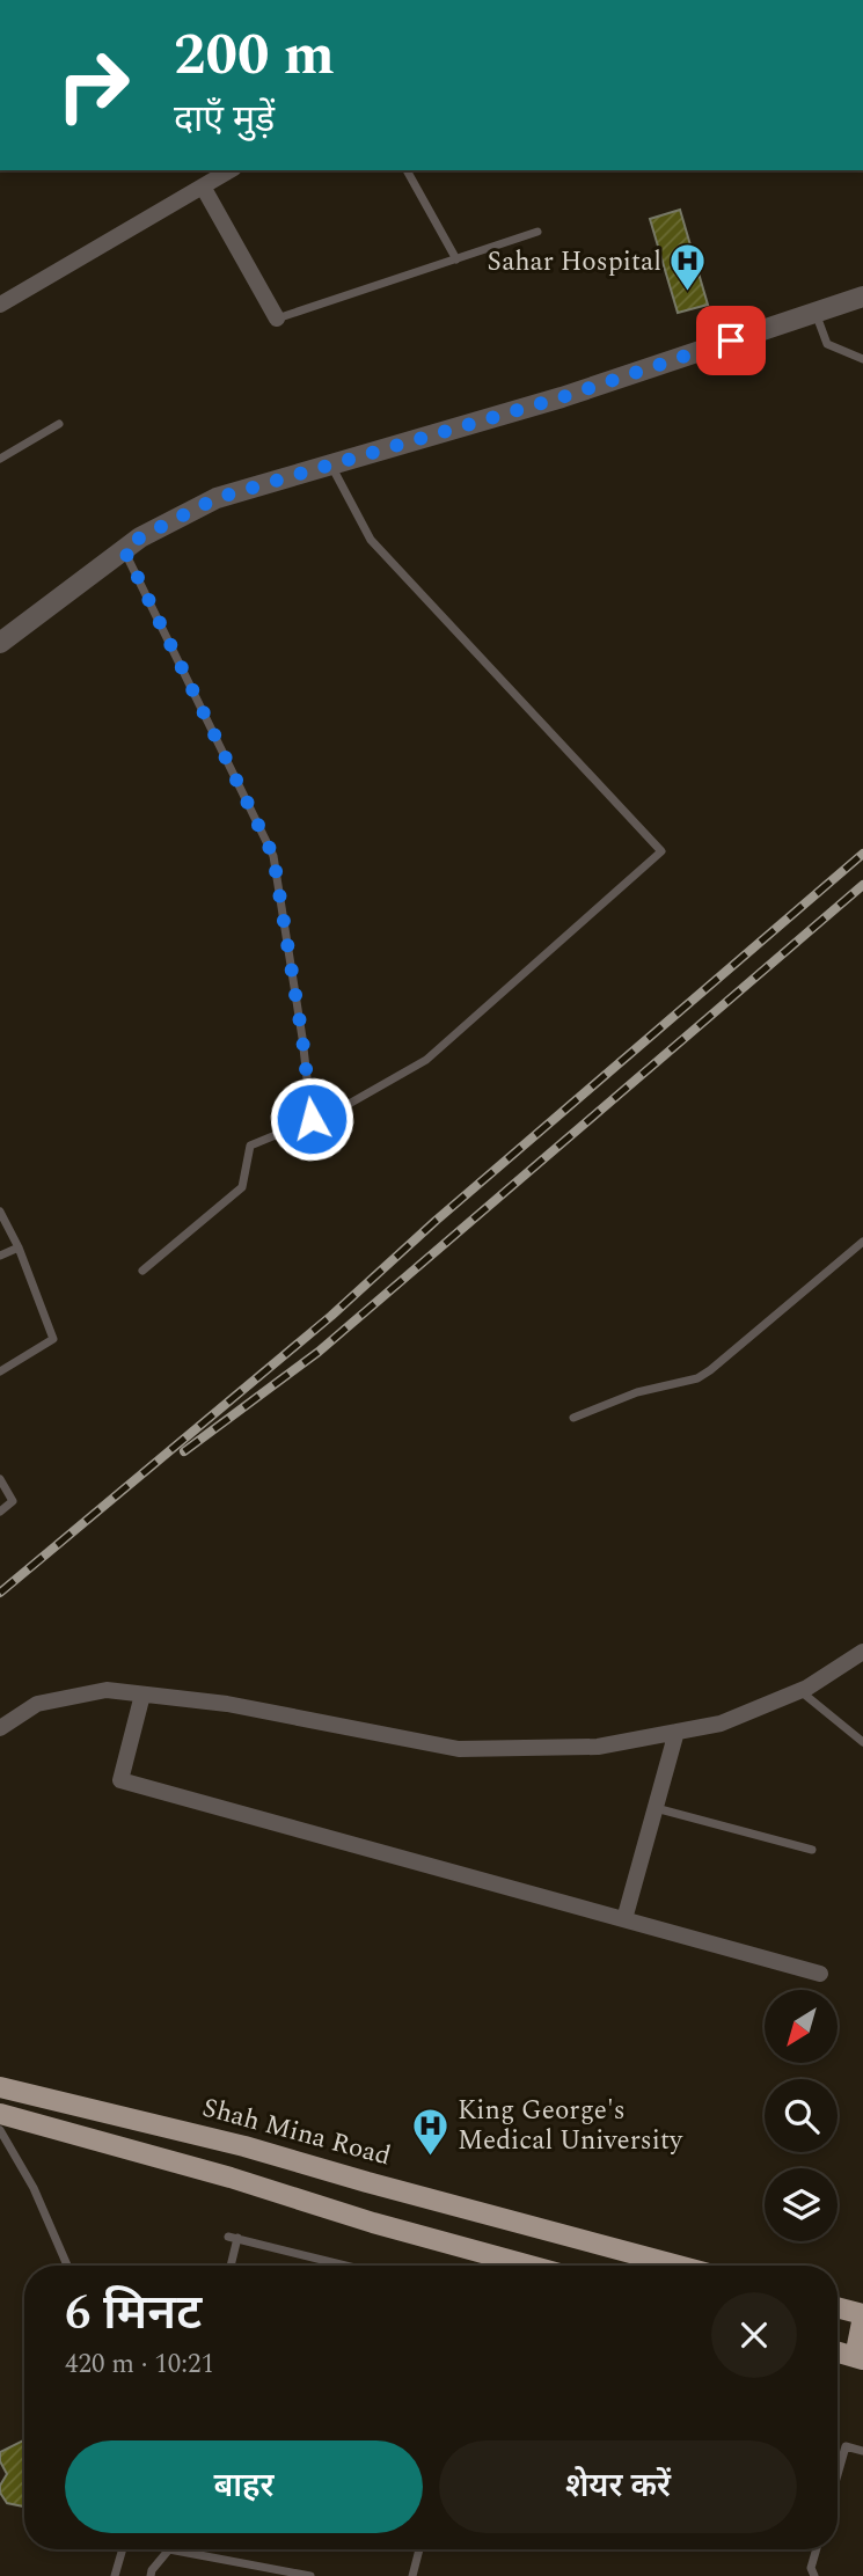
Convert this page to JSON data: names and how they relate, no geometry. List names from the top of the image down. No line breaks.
{"streets":{"main road":["Shah Mina Road"]},"places":{"hospital":["Sahar Hospital","King George's Medical University"]},"north":"bottom left","page":{"turn":["200 m","दाएँ मुड़ें"],"heading":["6 मिनट","420 m · 10:21"],"buttons":["बाहर","शेयर करें"]}}
